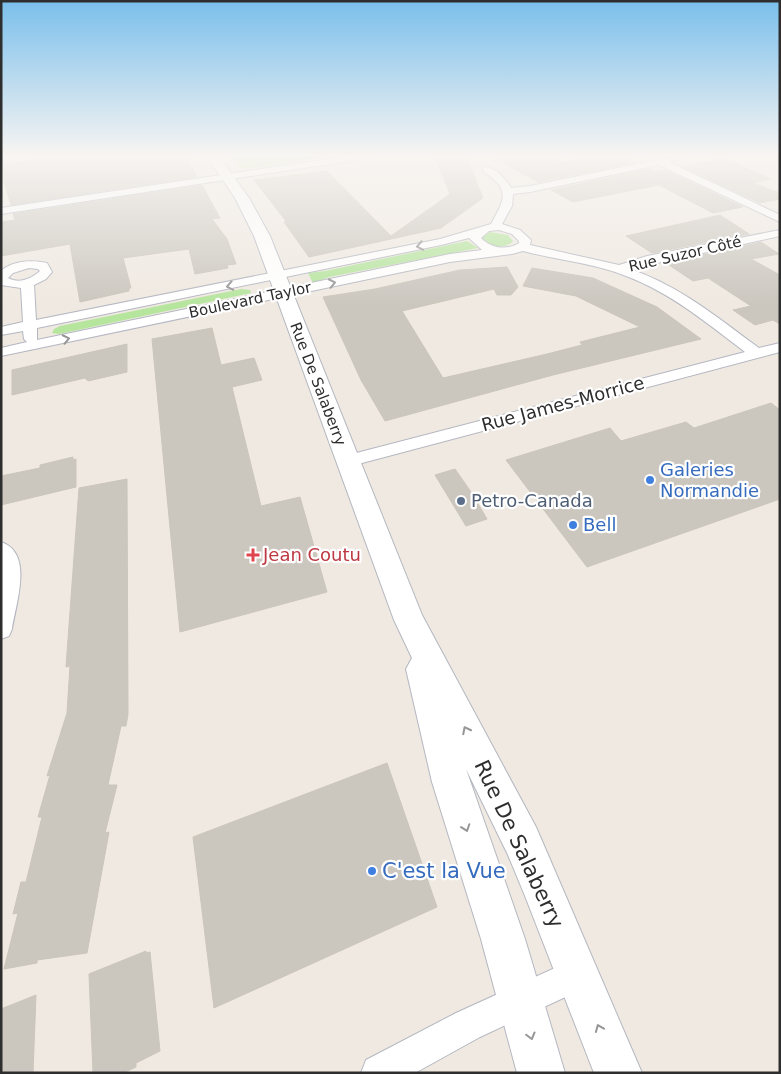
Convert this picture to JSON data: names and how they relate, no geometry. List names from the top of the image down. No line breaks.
{"streets":{"main road":["Rue De Salaberry"],"street":["Rue Suzor Côté","Boulevard Taylor","Rue James-Morrice"]},"crossings":[["Boulevard Taylor","Rue De Salaberry"],["Rue De Salaberry","Rue James-Morrice"]],"places":{"other":["Galeries Normandie","Petro-Canada","Bell","C'est la Vue"],"health":["Jean Coutu"]}}
